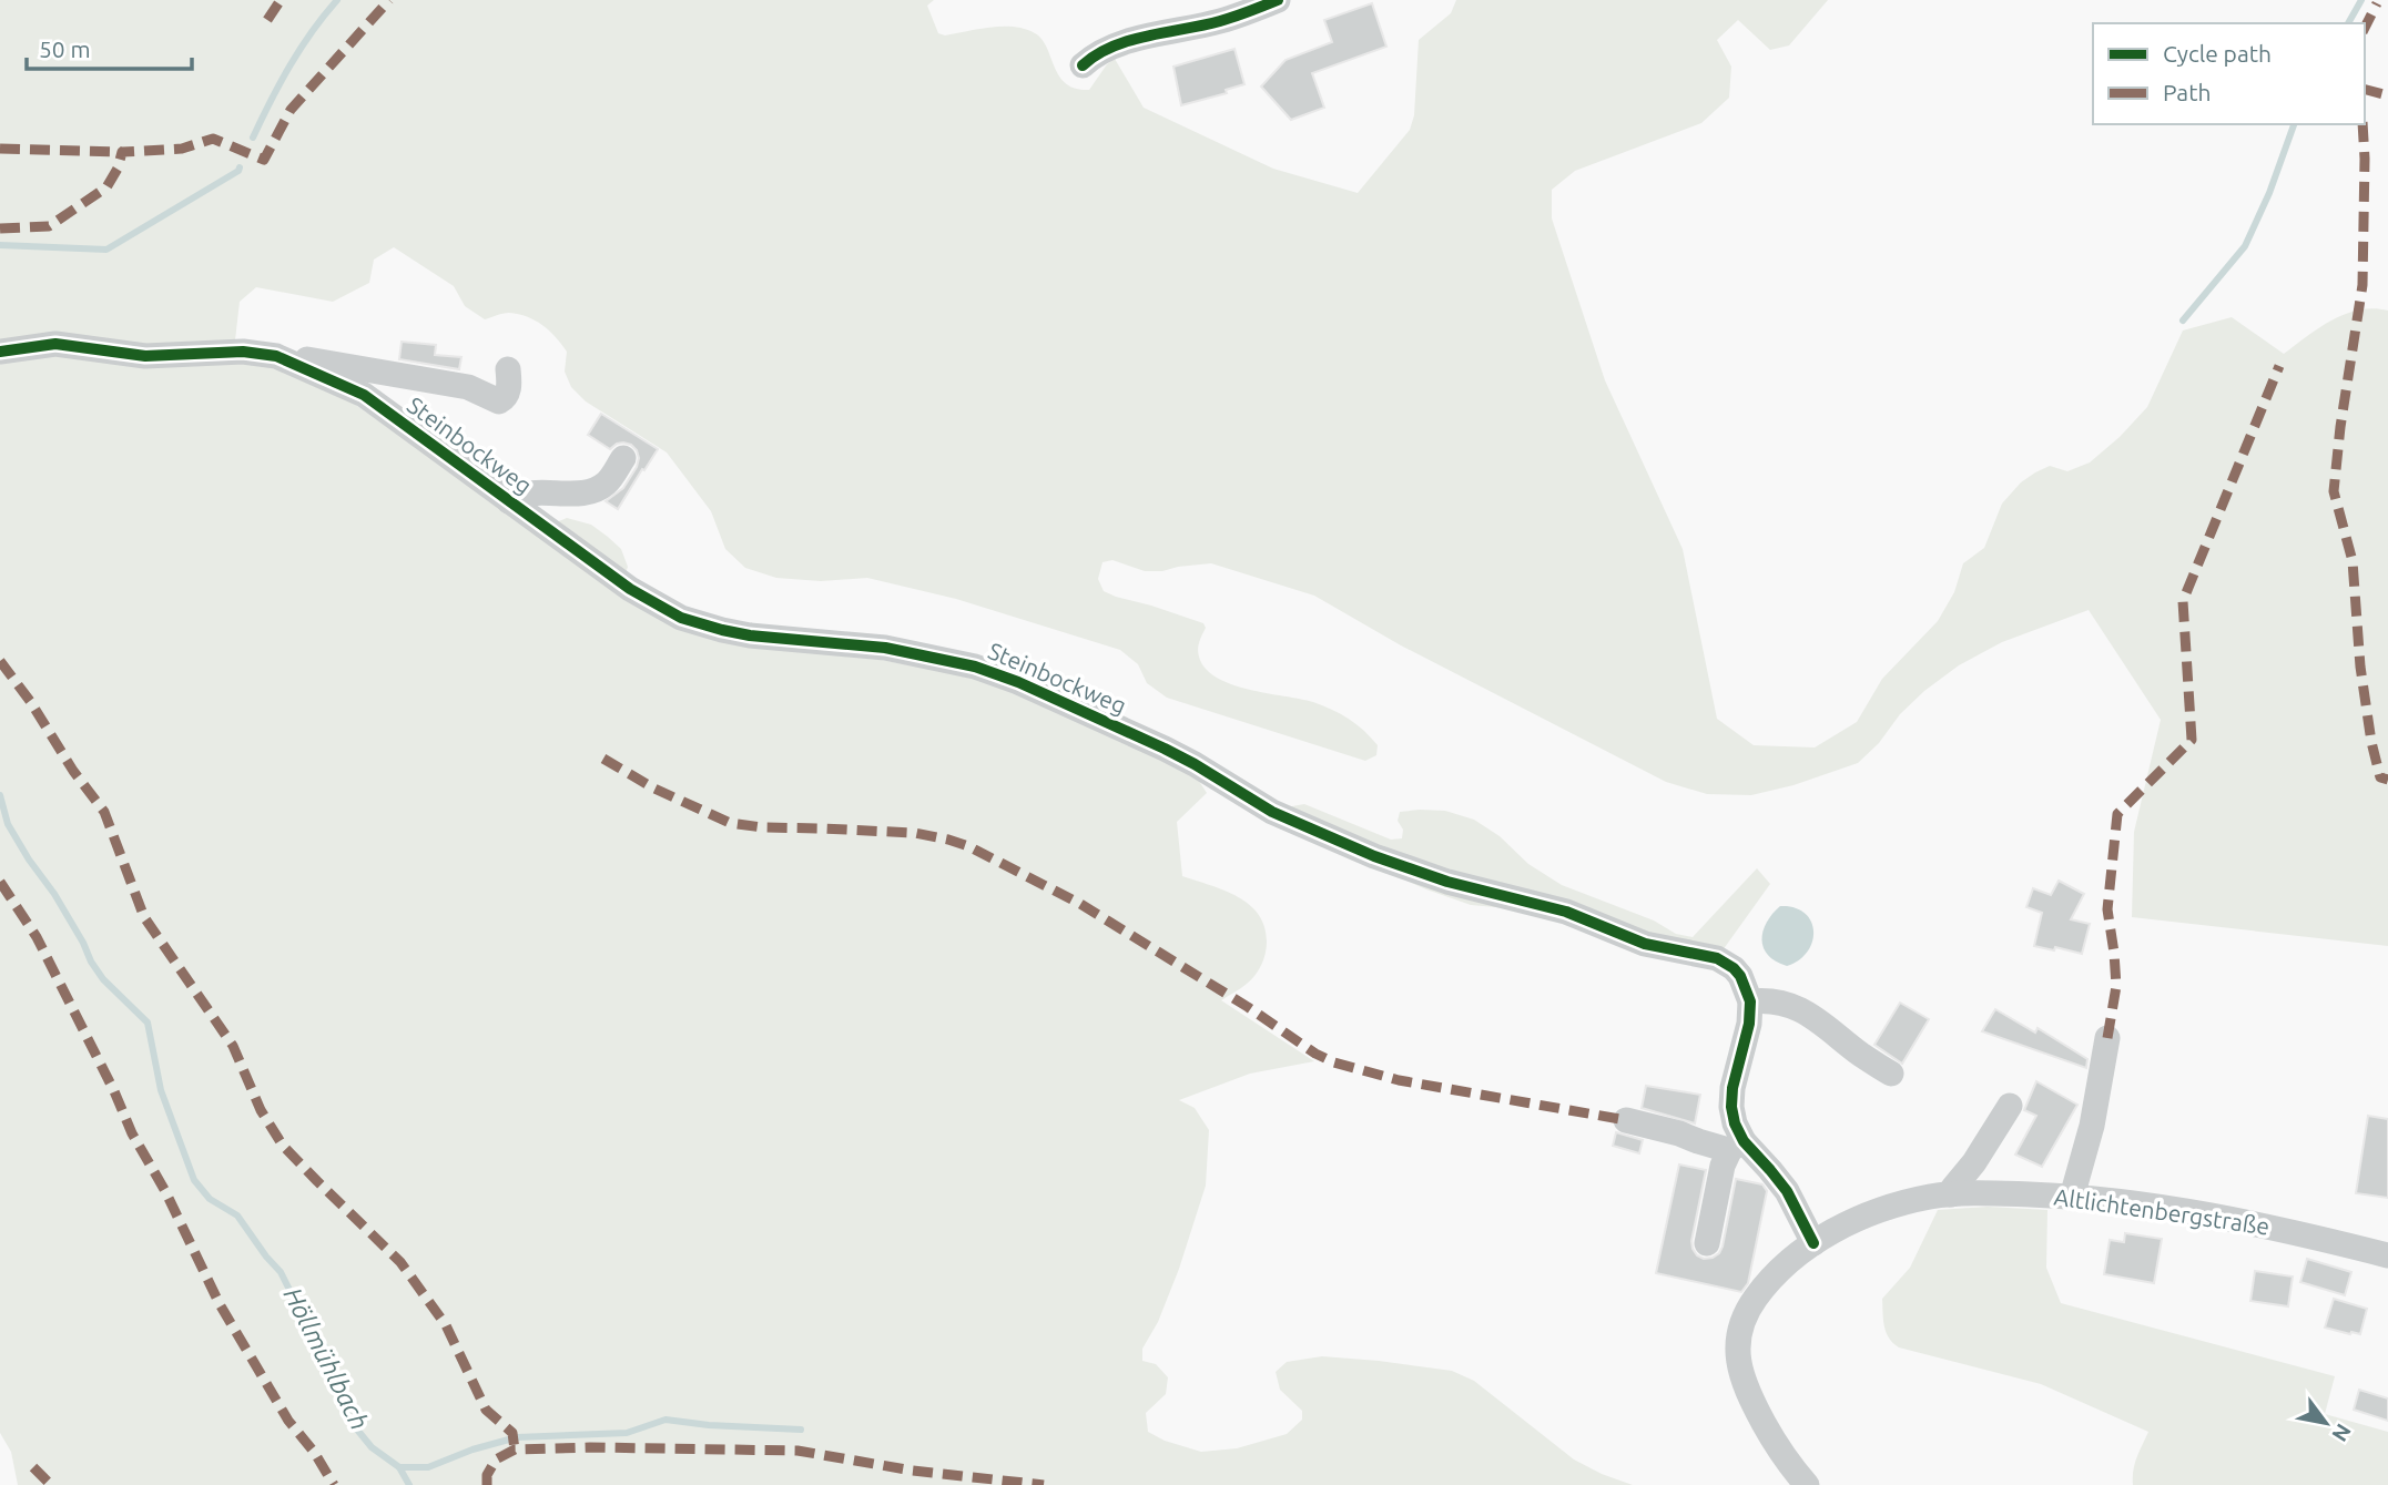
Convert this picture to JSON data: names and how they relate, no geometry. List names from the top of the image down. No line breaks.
{"streets":{"street":["Steinbockweg","Altlichtenbergstraße"]},"water":["Höllmühlbach"],"legend":["Cycle path","Path"],"scale_bar":"50 m","north":"bottom right"}
